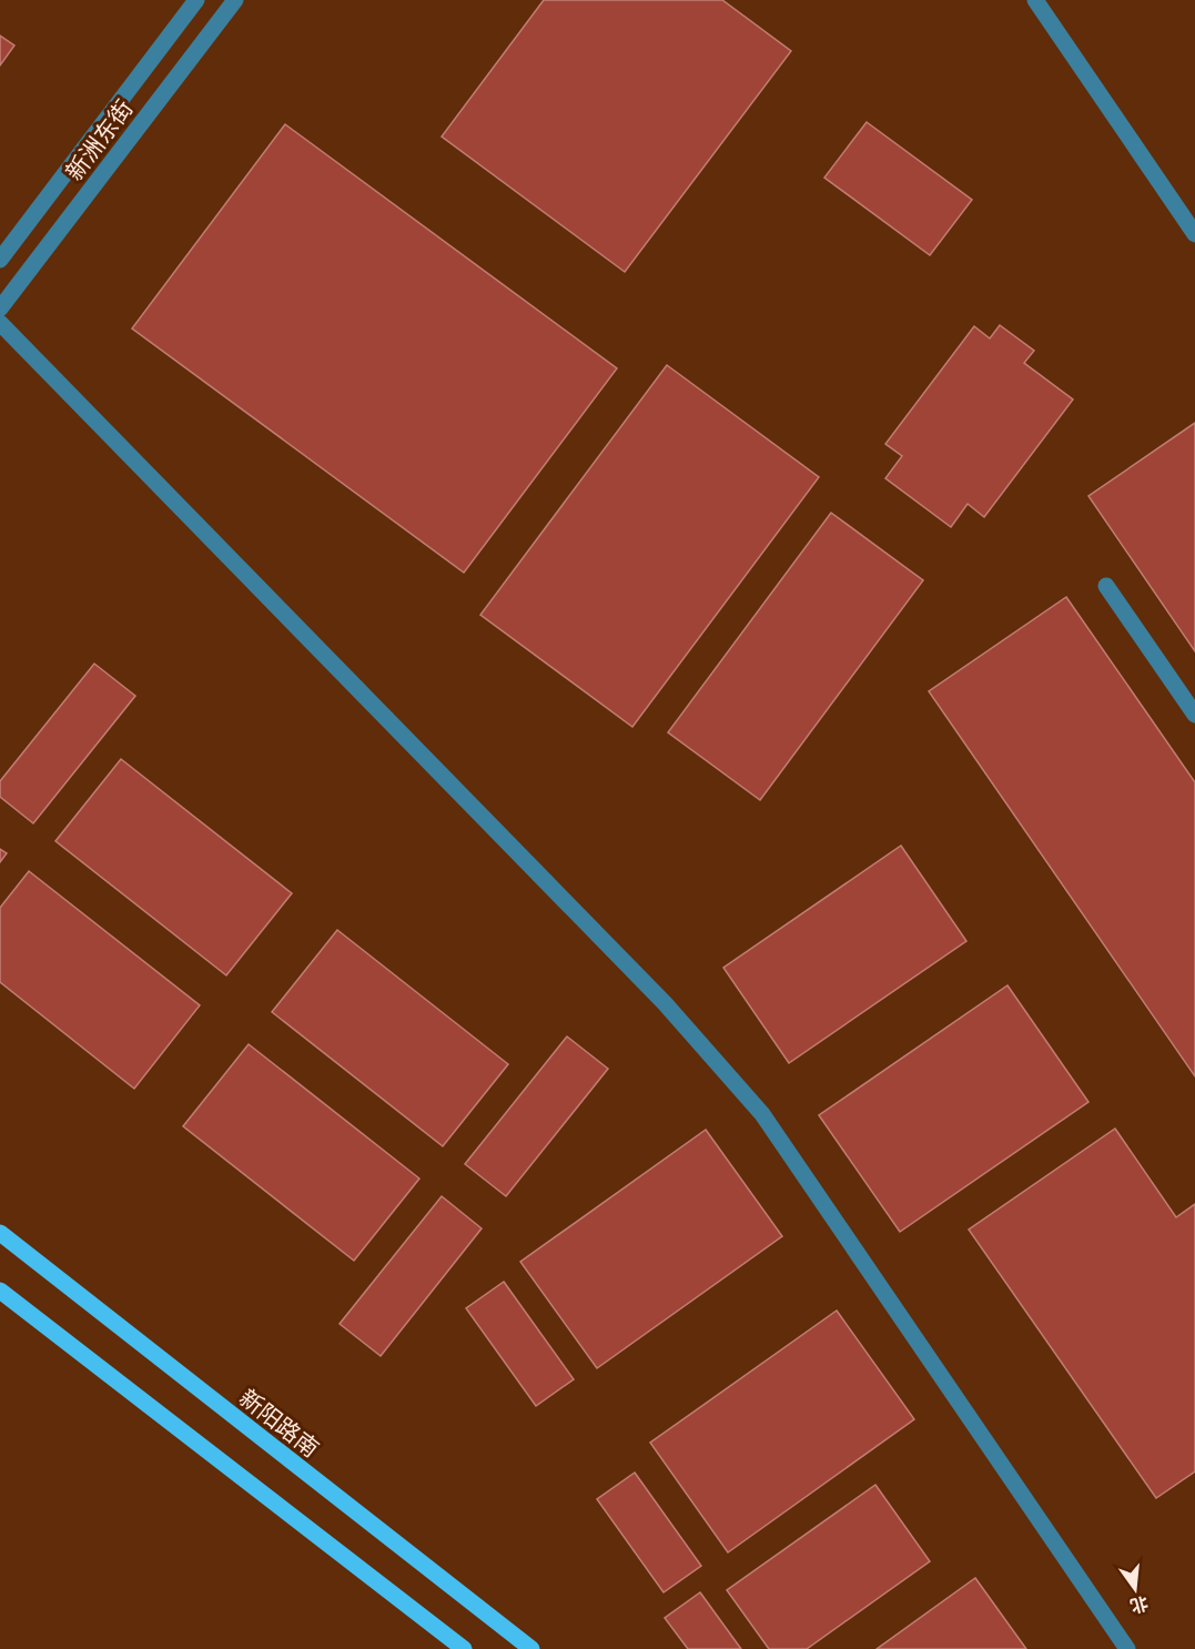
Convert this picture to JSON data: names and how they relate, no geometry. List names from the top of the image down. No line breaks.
{"streets":{"main road":["新阳路南"],"street":["新洲东街"]},"north":"bottom"}
